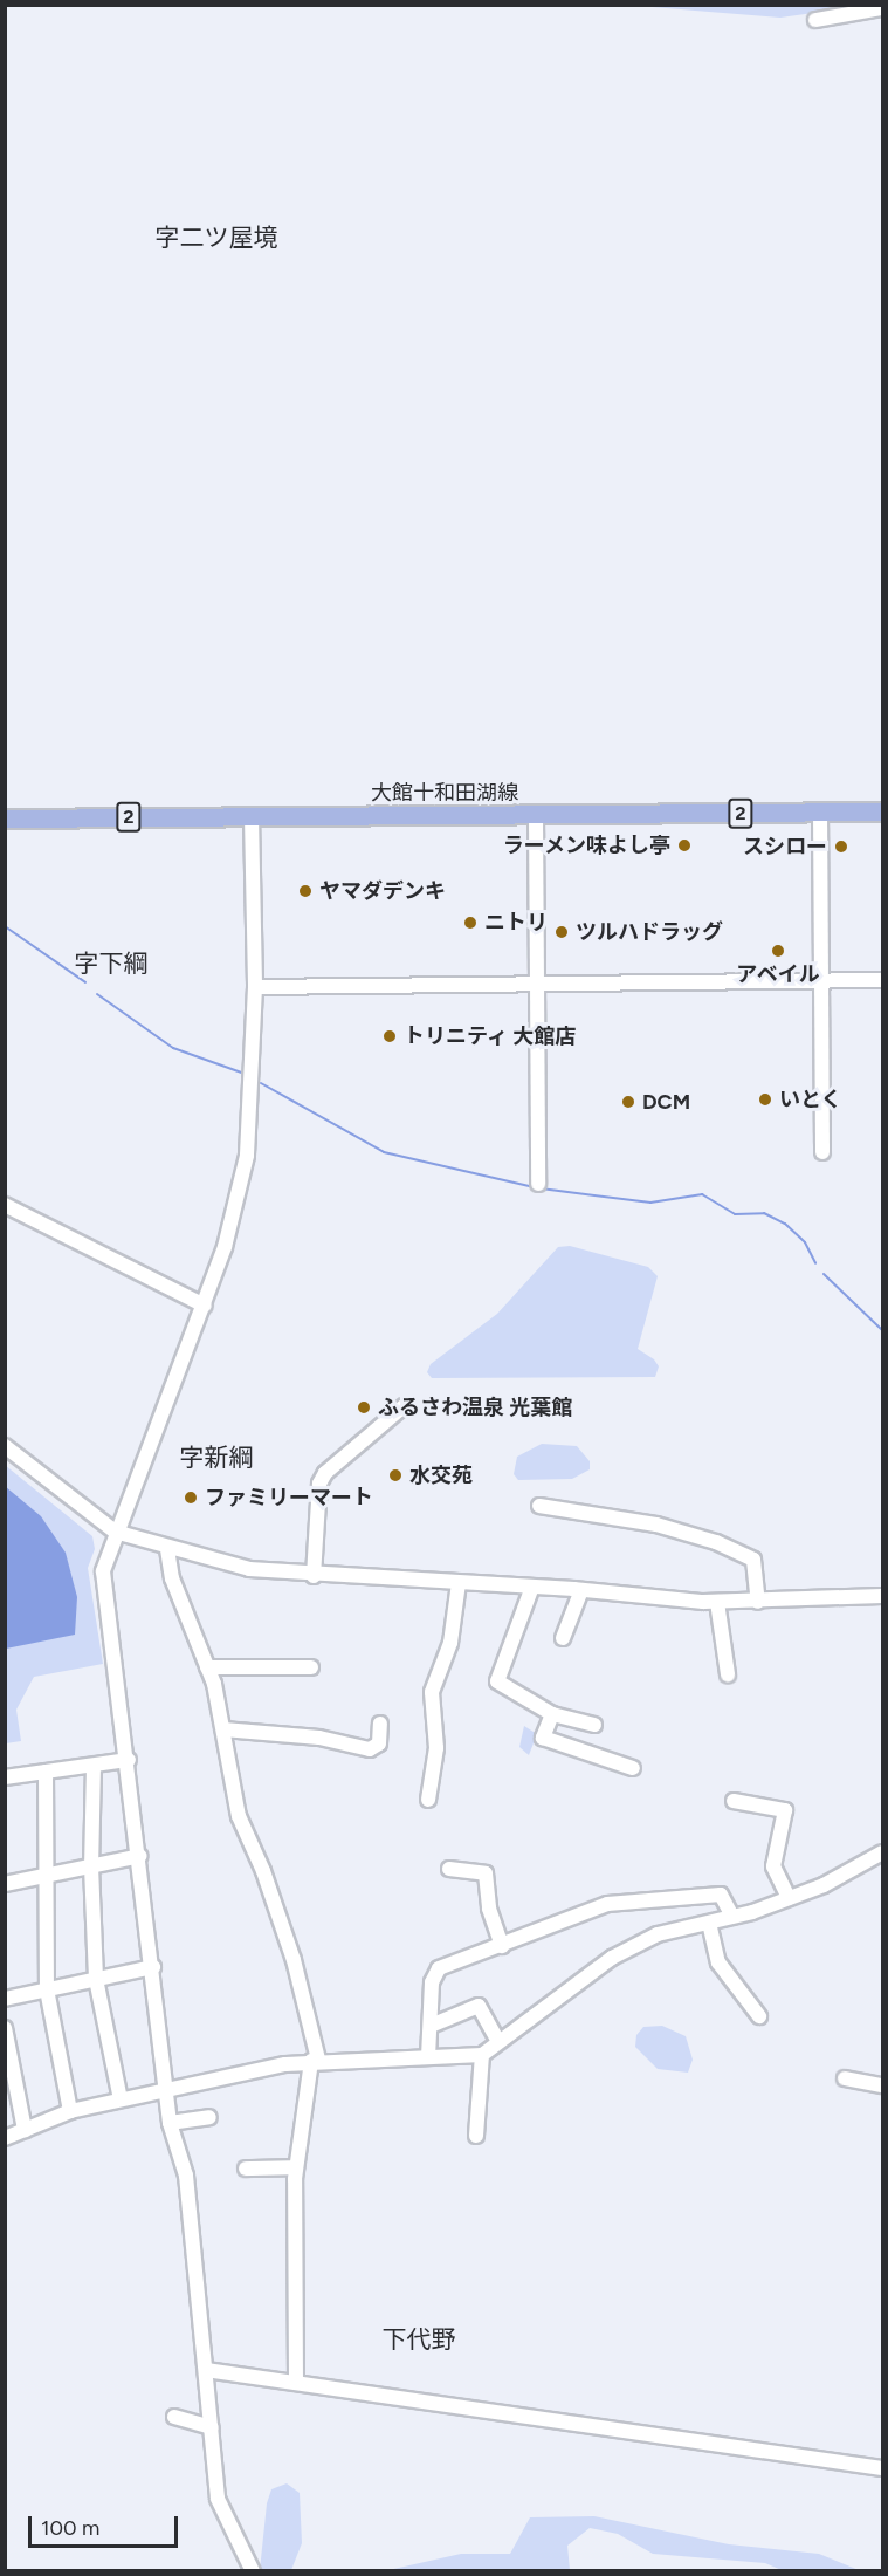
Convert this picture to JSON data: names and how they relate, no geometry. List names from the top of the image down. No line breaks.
{"streets":{"main road":["大館十和田湖線","2"]},"districts":["字二ツ屋境","字下綱","字新綱","下代野"],"places":["ラーメン味よし亭","スシロー","ヤマダデンキ","ニトリ","ツルハドラッグ","アベイル","トリニティ 大館店","いとく","DCM","ふるさわ温泉 光葉館","水交苑","ファミリーマート"],"scale_bar":"100 m"}
